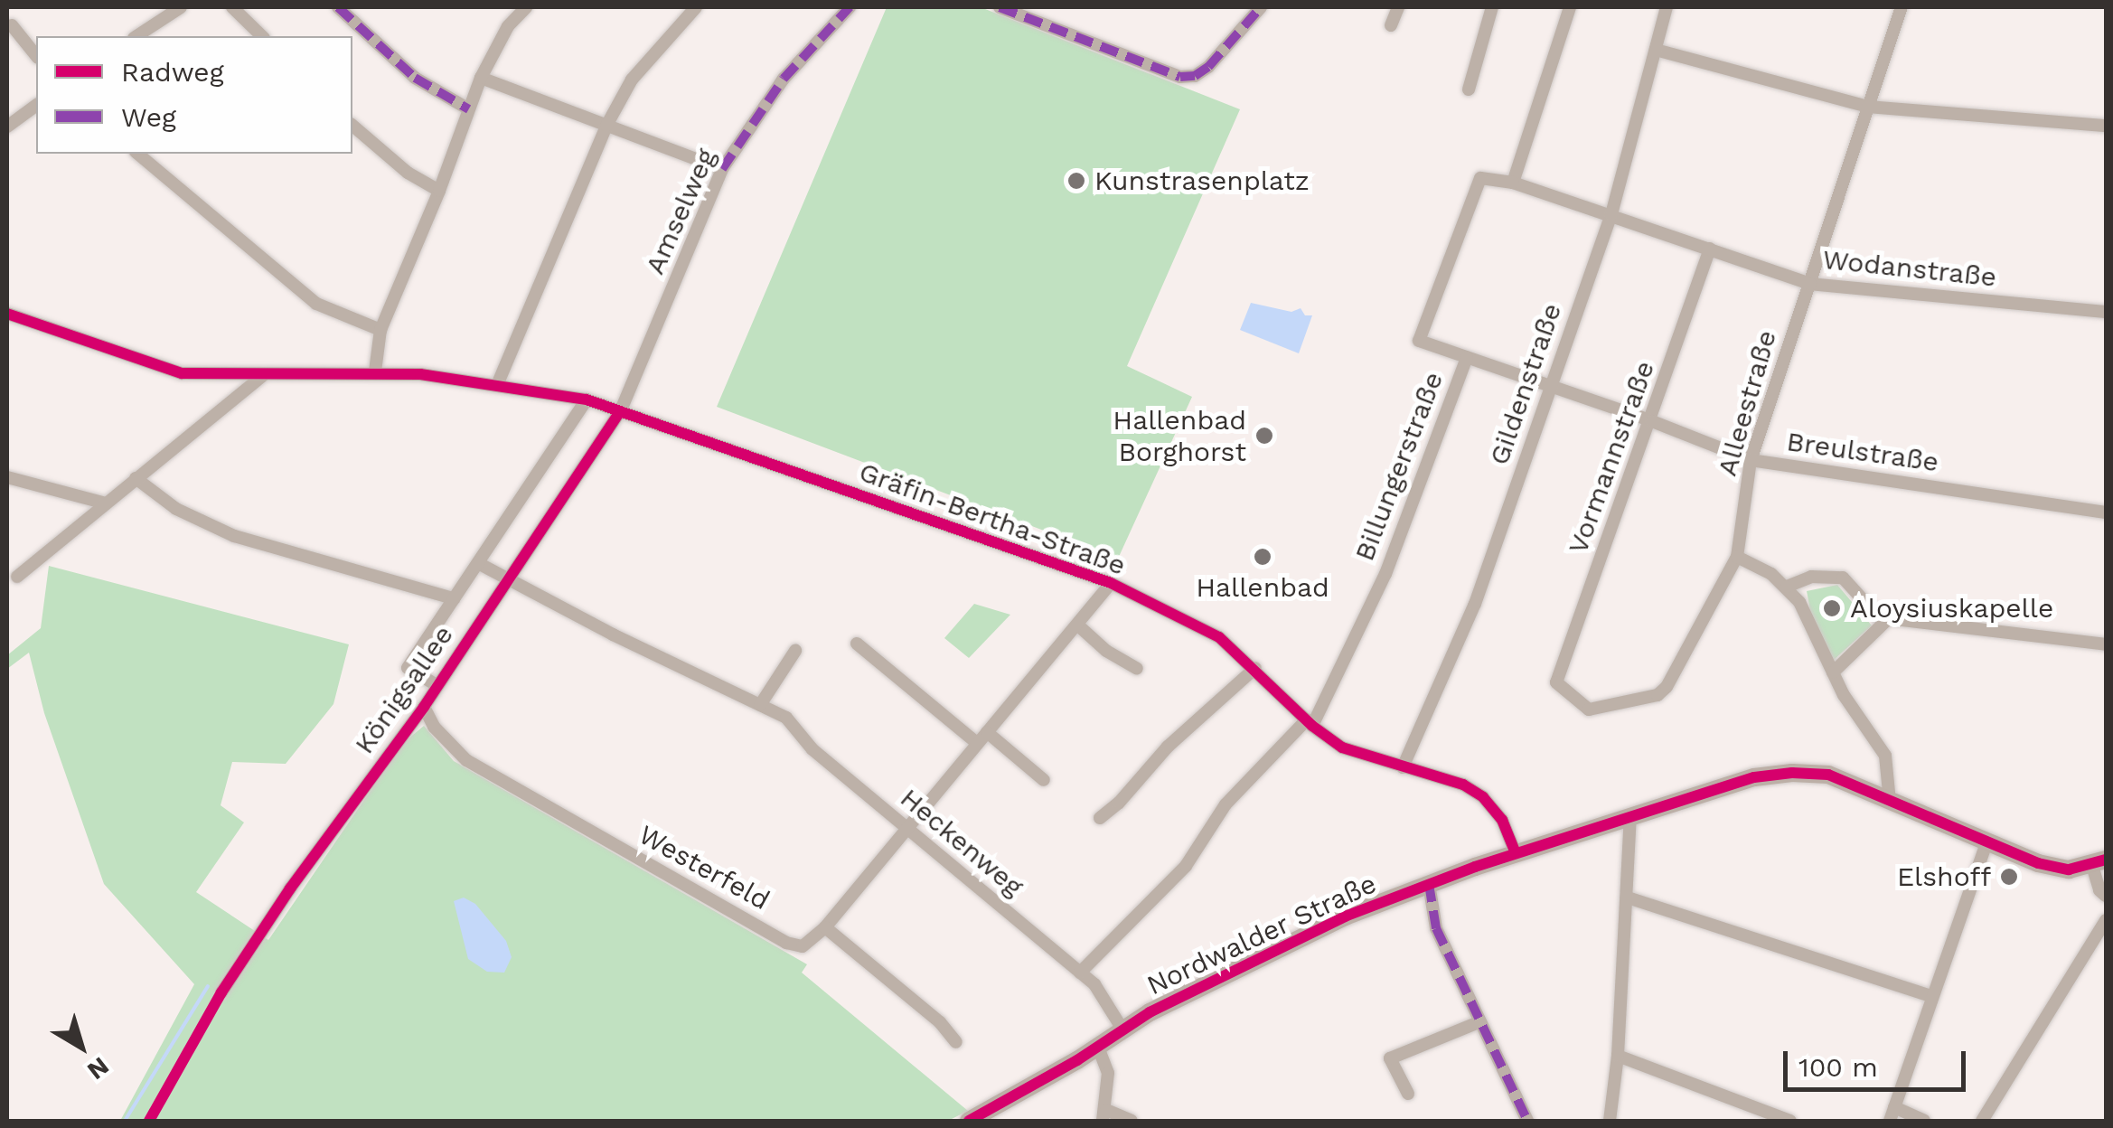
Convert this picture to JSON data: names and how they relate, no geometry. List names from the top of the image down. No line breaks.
{"streets":{"street":["Amselweg","Wodanstraße","Gildenstraße","Alleestraße","Breulstraße","Vormannstraße","Billungerstraße","Gräfin-Bertha-Straße","Königsallee","Heckenweg","Westerfeld","Nordwalder Straße"]},"crossings":[["Amselweg","Gräfin-Bertha-Straße"],["Amselweg","Königsallee"],["Wodanstraße","Gildenstraße"],["Wodanstraße","Alleestraße"],["Wodanstraße","Vormannstraße"],["Wodanstraße","Billungerstraße"],["Gildenstraße","Breulstraße"],["Gildenstraße","Billungerstraße"],["Gildenstraße","Gräfin-Bertha-Straße"],["Alleestraße","Breulstraße"],["Alleestraße","Vormannstraße"],["Breulstraße","Vormannstraße"],["Breulstraße","Billungerstraße"],["Billungerstraße","Gräfin-Bertha-Straße"],["Billungerstraße","Heckenweg"],["Gräfin-Bertha-Straße","Königsallee"],["Gräfin-Bertha-Straße","Nordwalder Straße"],["Königsallee","Heckenweg"],["Königsallee","Westerfeld"],["Heckenweg","Nordwalder Straße"]],"places":["Kunstrasenplatz","Hallenbad Borghorst","Hallenbad","Aloysiuskapelle","Elshoff"],"legend":["Radweg","Weg"],"scale_bar":"100 m","north":"bottom right"}
